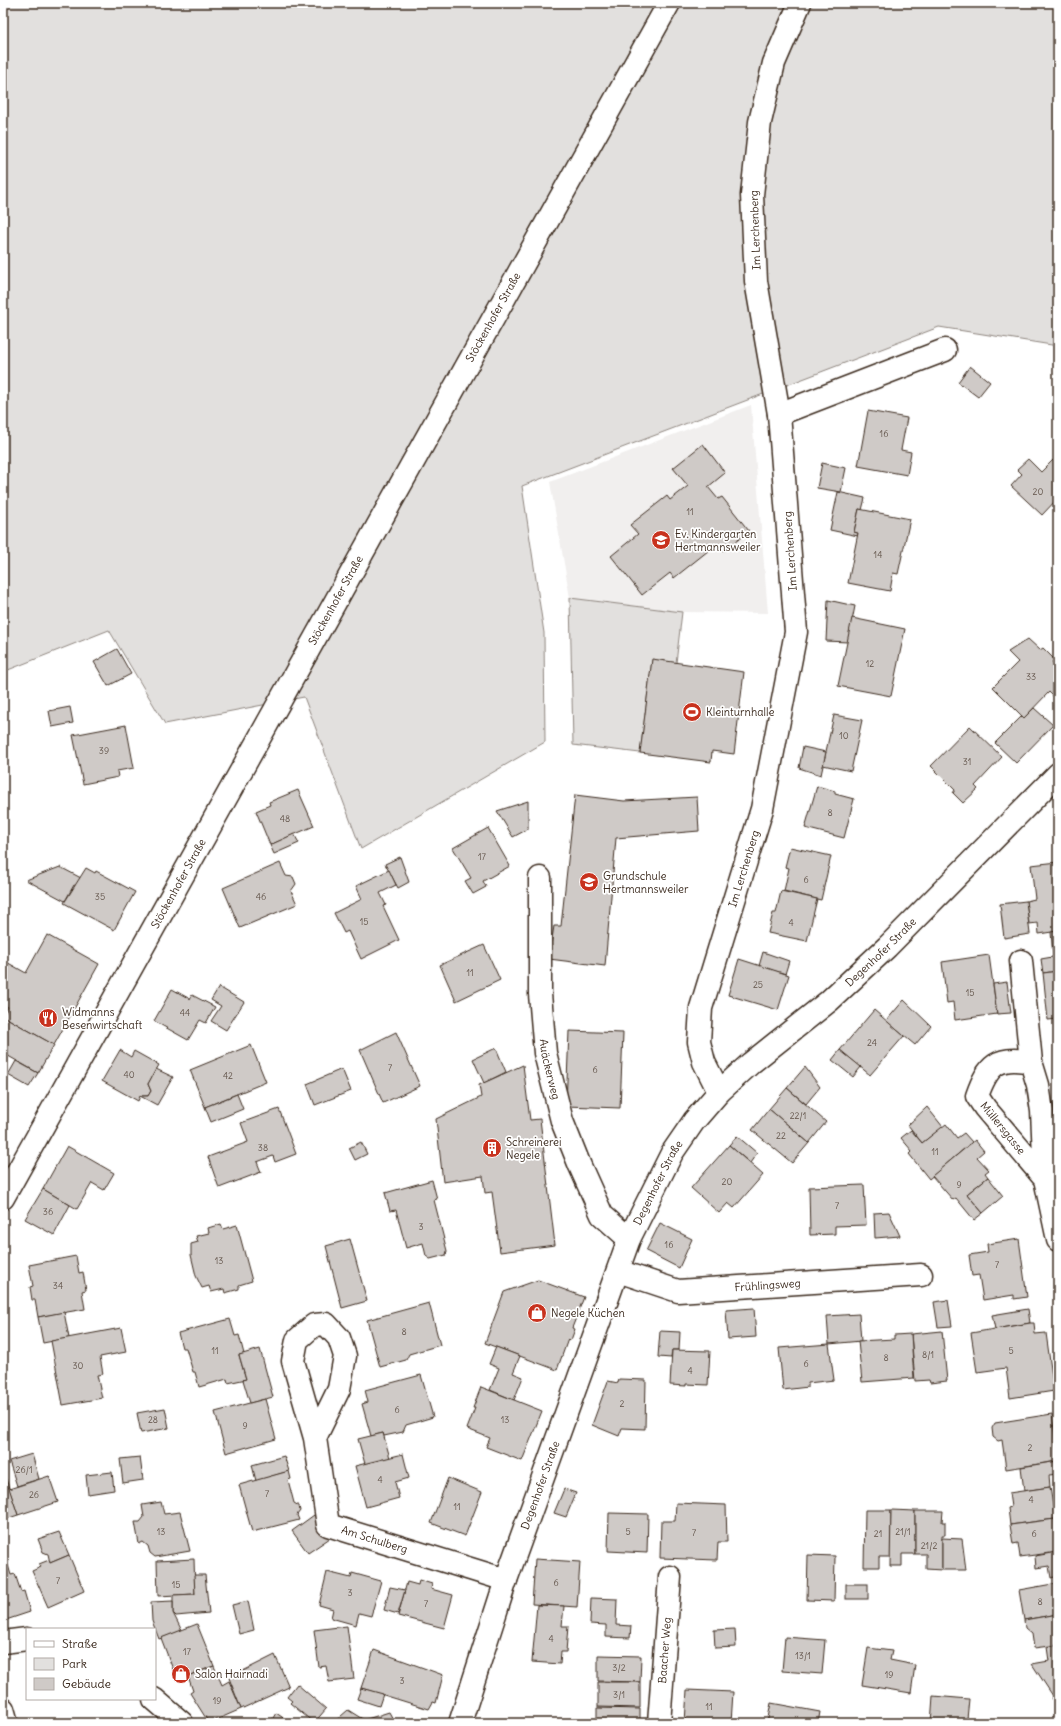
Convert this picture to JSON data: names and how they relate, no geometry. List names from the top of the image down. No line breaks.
{"streets":{"street":["Im Lerchenberg","Stöckenhofer Straße","Degenhofer Straße","Auäckerweg","Müllersgasse","Frühlingsweg","Am Schulberg","Baacher Weg"]},"crossings":[["Im Lerchenberg","Degenhofer Straße"],["Degenhofer Straße","Auäckerweg"],["Degenhofer Straße","Frühlingsweg"],["Degenhofer Straße","Am Schulberg"]],"places":{"school or university":["Ev. Kindergarten Hertmannsweiler","Grundschule Hertmannsweiler"],"sports":["Kleinturnhalle"],"restaurant":["Widmanns Besenwirtschaft"],"building":["Schreinerei Negele"],"shop":["Negele Küchen","Salon Hairnadi"]},"house_numbers":["16","20","11","14","12","33","10","39","31","8","48","17","6","35","46","15","4","11","25","15","44","24","7","6","40","42","22/1","22","38","11","20","9","7","36","3","16","13","7","34","8","11","5","8/1","8","6","30","4","2","6","28","13","9","2","26/1","4","7","26","4","11","13","5","21/1","7","21","6","21/2","7","6","15","3","8","7","4","17","13/1","3/2","19","3","3/1","19","11"],"legend":["Straße","Park","Gebäude"]}
